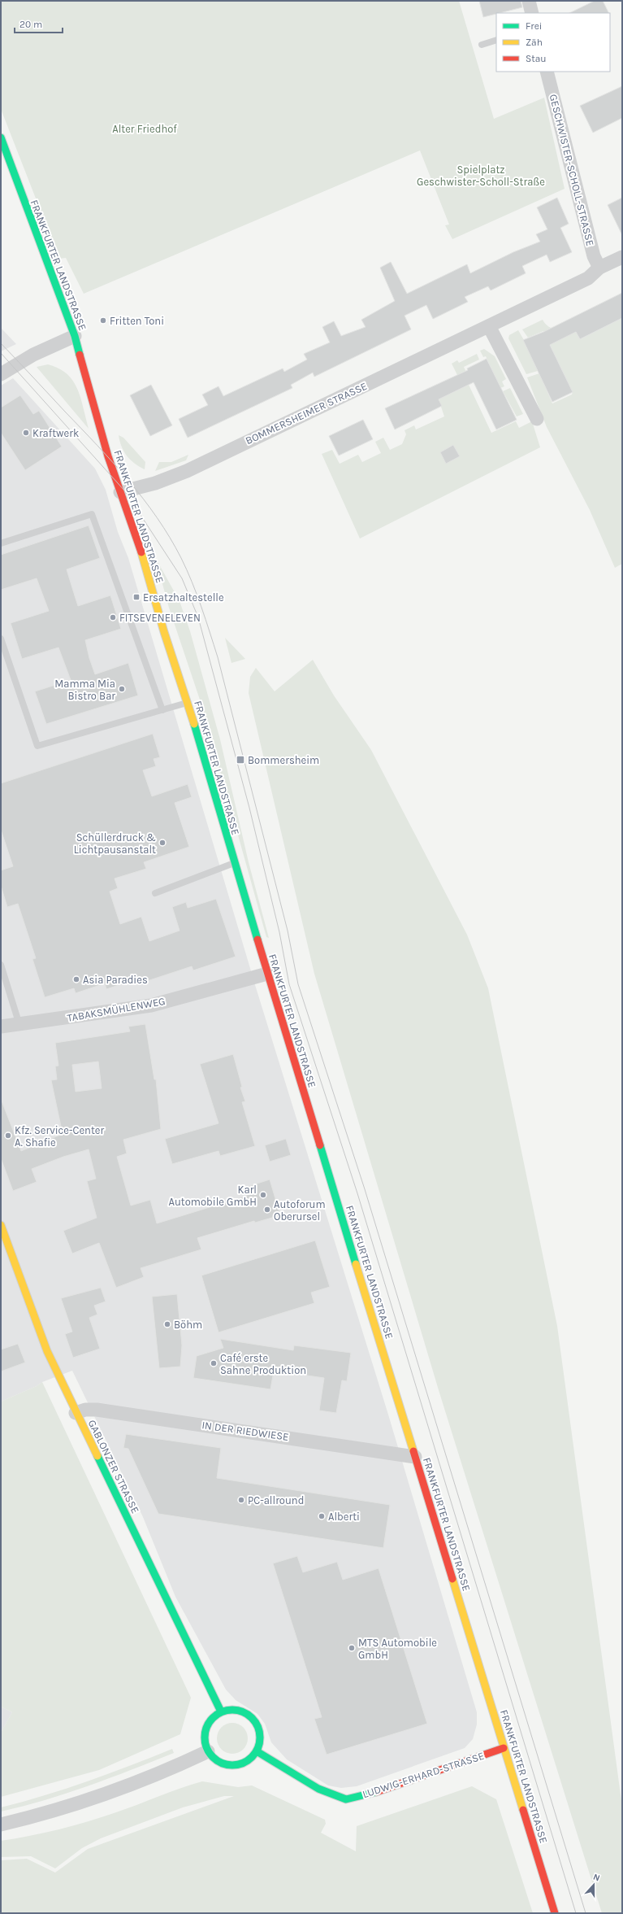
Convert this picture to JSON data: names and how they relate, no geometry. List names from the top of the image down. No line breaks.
{"streets":{"main road":["FRANKFURTER LANDSTRASSE","GABLONZER STRASSE","LUDWIG-ERHARD-STRASSE"],"street":["GESCHWISTER-SCHOLL-STRASSE","BOMMERSHEIMER STRASSE","TABAKSMÜHLENWEG","IN DER RIEDWIESE"]},"crossings":[["GESCHWISTER-SCHOLL-STRASSE","BOMMERSHEIMER STRASSE"],["FRANKFURTER LANDSTRASSE","BOMMERSHEIMER STRASSE"],["FRANKFURTER LANDSTRASSE","TABAKSMÜHLENWEG"],["FRANKFURTER LANDSTRASSE","IN DER RIEDWIESE"],["FRANKFURTER LANDSTRASSE","LUDWIG-ERHARD-STRASSE"],["IN DER RIEDWIESE","GABLONZER STRASSE"],["GABLONZER STRASSE","LUDWIG-ERHARD-STRASSE"]],"parks":["Alter Friedhof","Spielplatz Geschwister-Scholl-Straße"],"places":{"other":["Fritten Toni","Kraftwerk","FITSEVENELEVEN","Mamma Mia Bistro Bar","Schüllerdruck & Lichtpausanstalt","Asia Paradies","Kfz. Service-Center A. Shafie","Karl Automobile GmbH","Autoforum Oberursel","Böhm","Café erste Sahne Produktion","PC-allround","Alberti","MTS Automobile GmbH"],"transit":["Ersatzhaltestelle","Bommersheim"]},"legend":["Frei","Zäh","Stau"],"scale_bar":"20 m","north":"top"}
